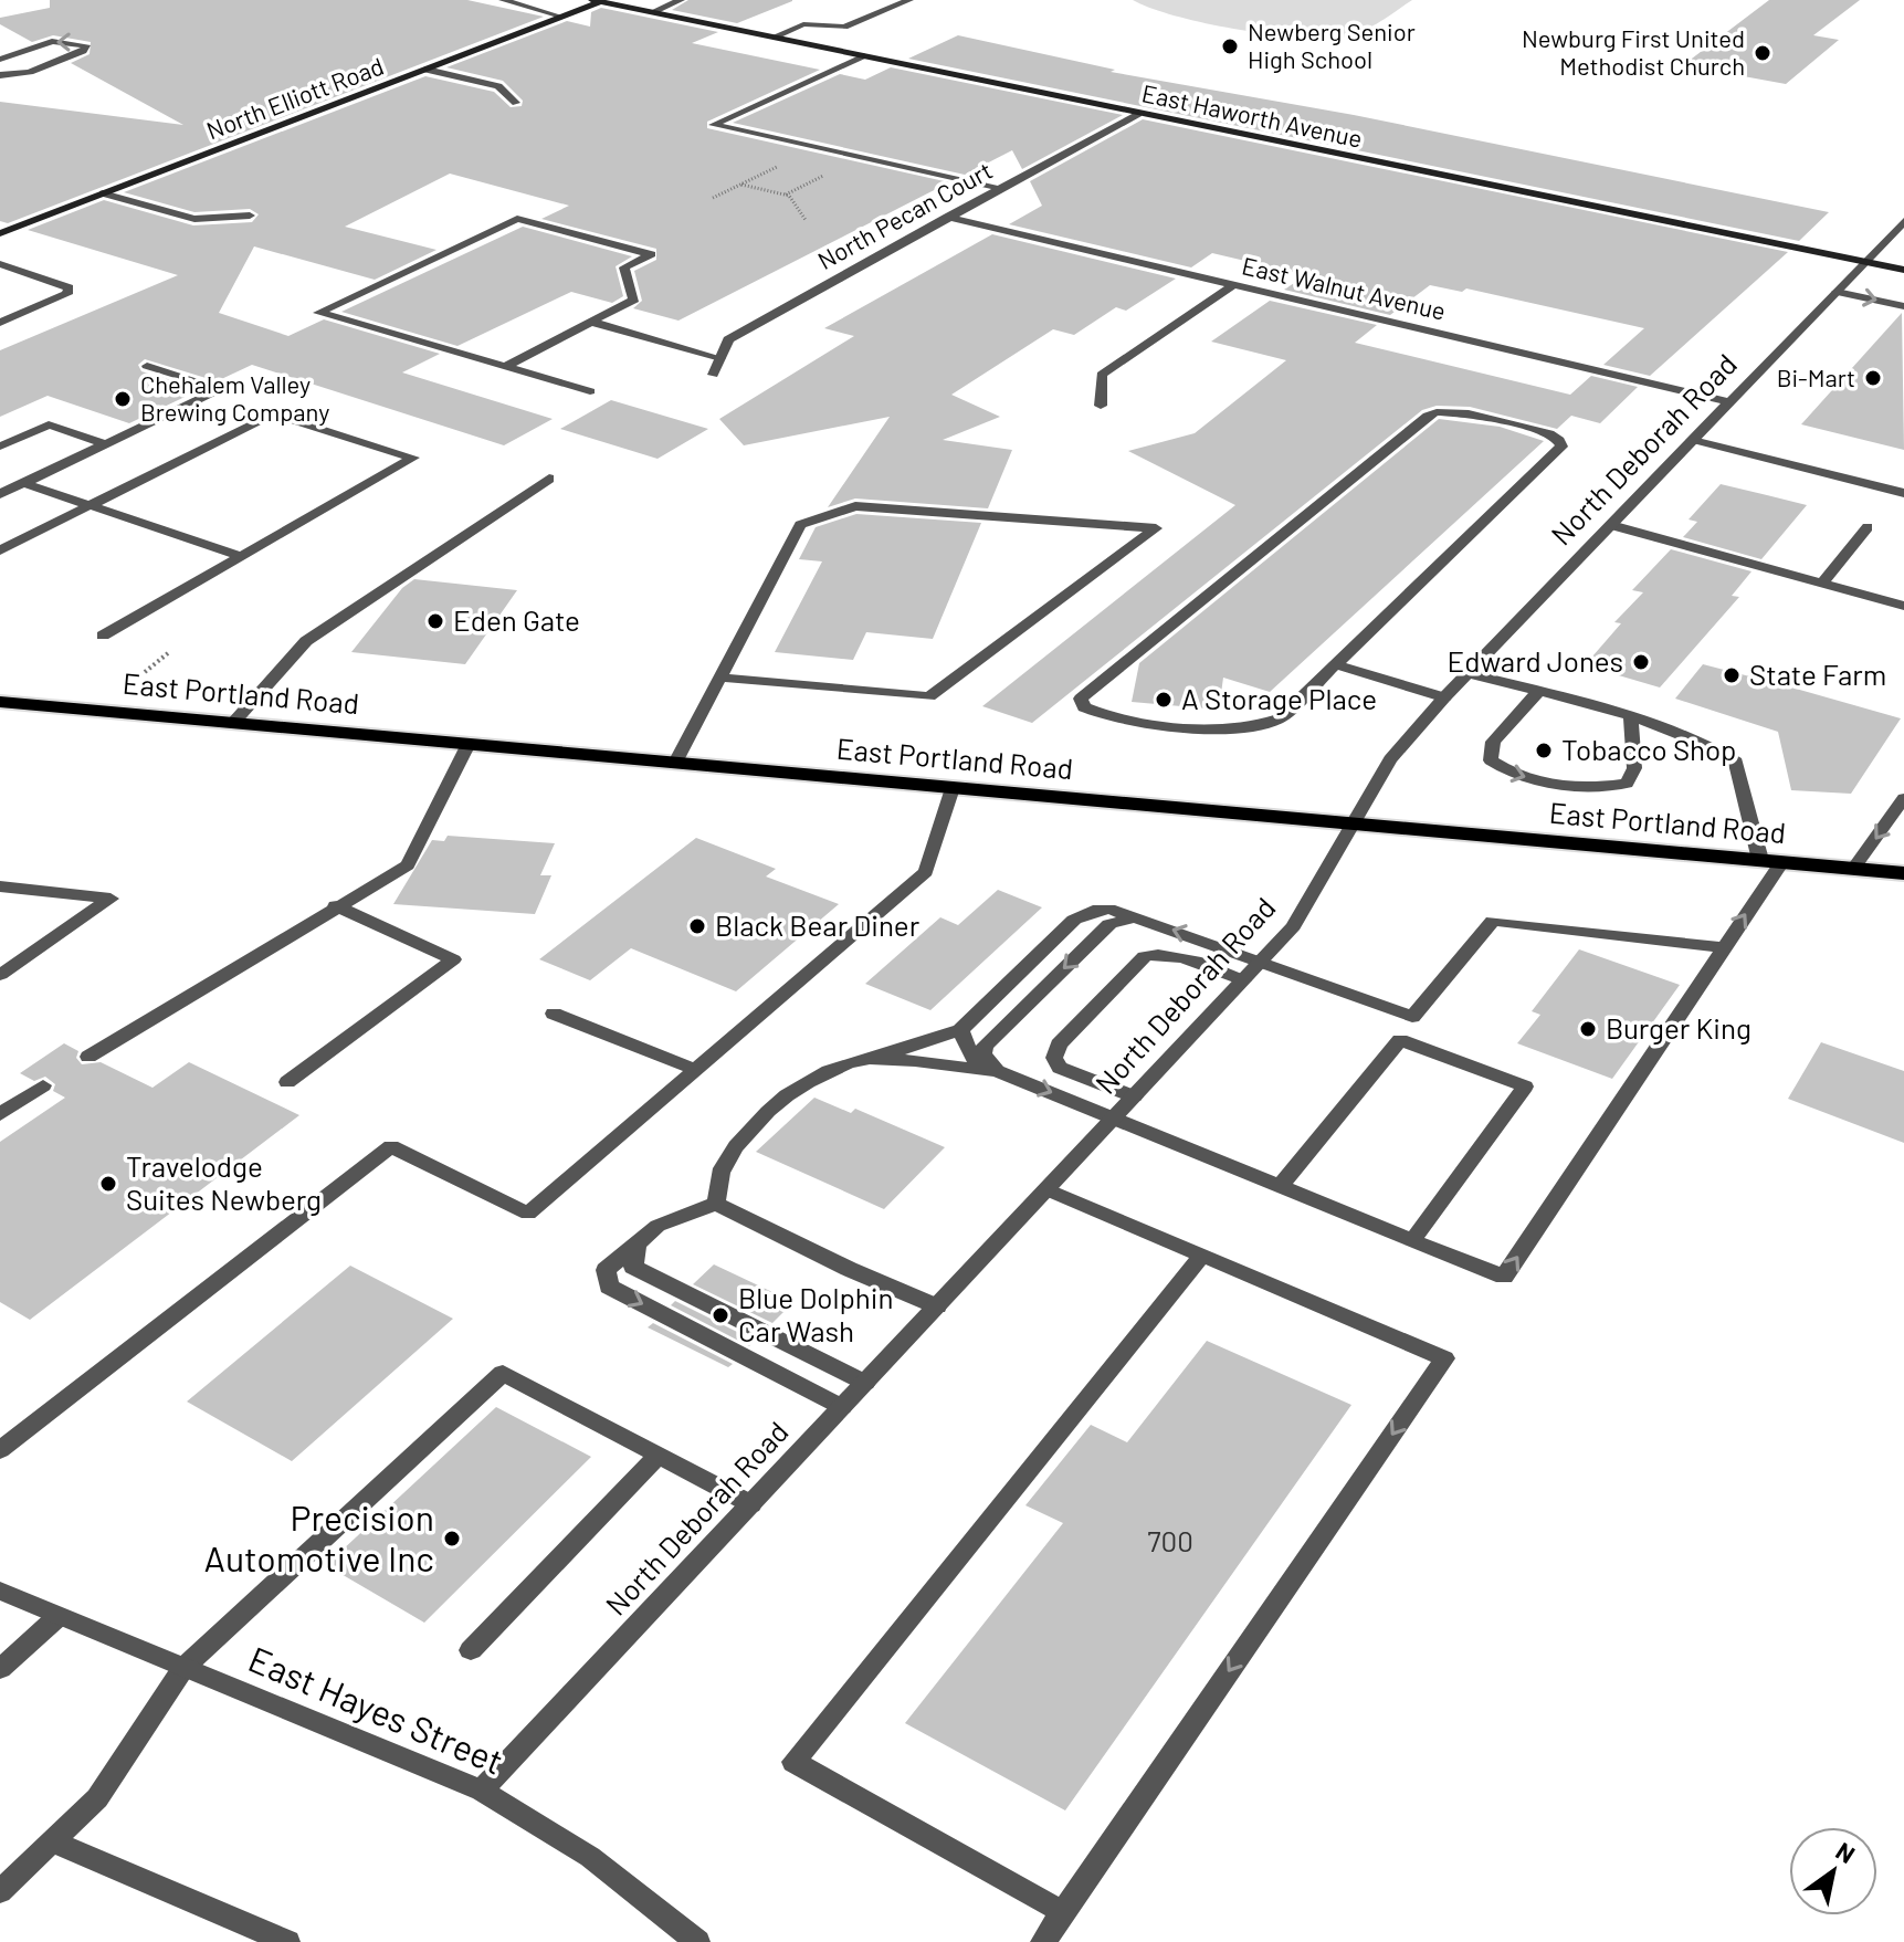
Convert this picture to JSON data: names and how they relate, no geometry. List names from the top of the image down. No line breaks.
{"streets":{"main road":["East Portland Road"],"street":["North Elliott Road","East Haworth Avenue","North Pecan Court","East Walnut Avenue","North Deborah Road","East Hayes Street"]},"crossings":[["North Elliott Road","East Haworth Avenue"],["East Haworth Avenue","North Pecan Court"],["East Haworth Avenue","North Deborah Road"],["North Pecan Court","East Walnut Avenue"],["East Walnut Avenue","North Deborah Road"],["North Deborah Road","East Portland Road"],["North Deborah Road","East Hayes Street"]],"places":["Newberg Senior High School","Newburg First United Methodist Church","Bi-Mart","Chehalem Valley Brewing Company","Eden Gate","Edward Jones","State Farm","A Storage Place","Tobacco Shop","Black Bear Diner","Burger King","Travelodge Suites Newberg","Blue Dolphin Car Wash","Precision Automotive Inc"],"house_numbers":["700"],"north":"top right"}
